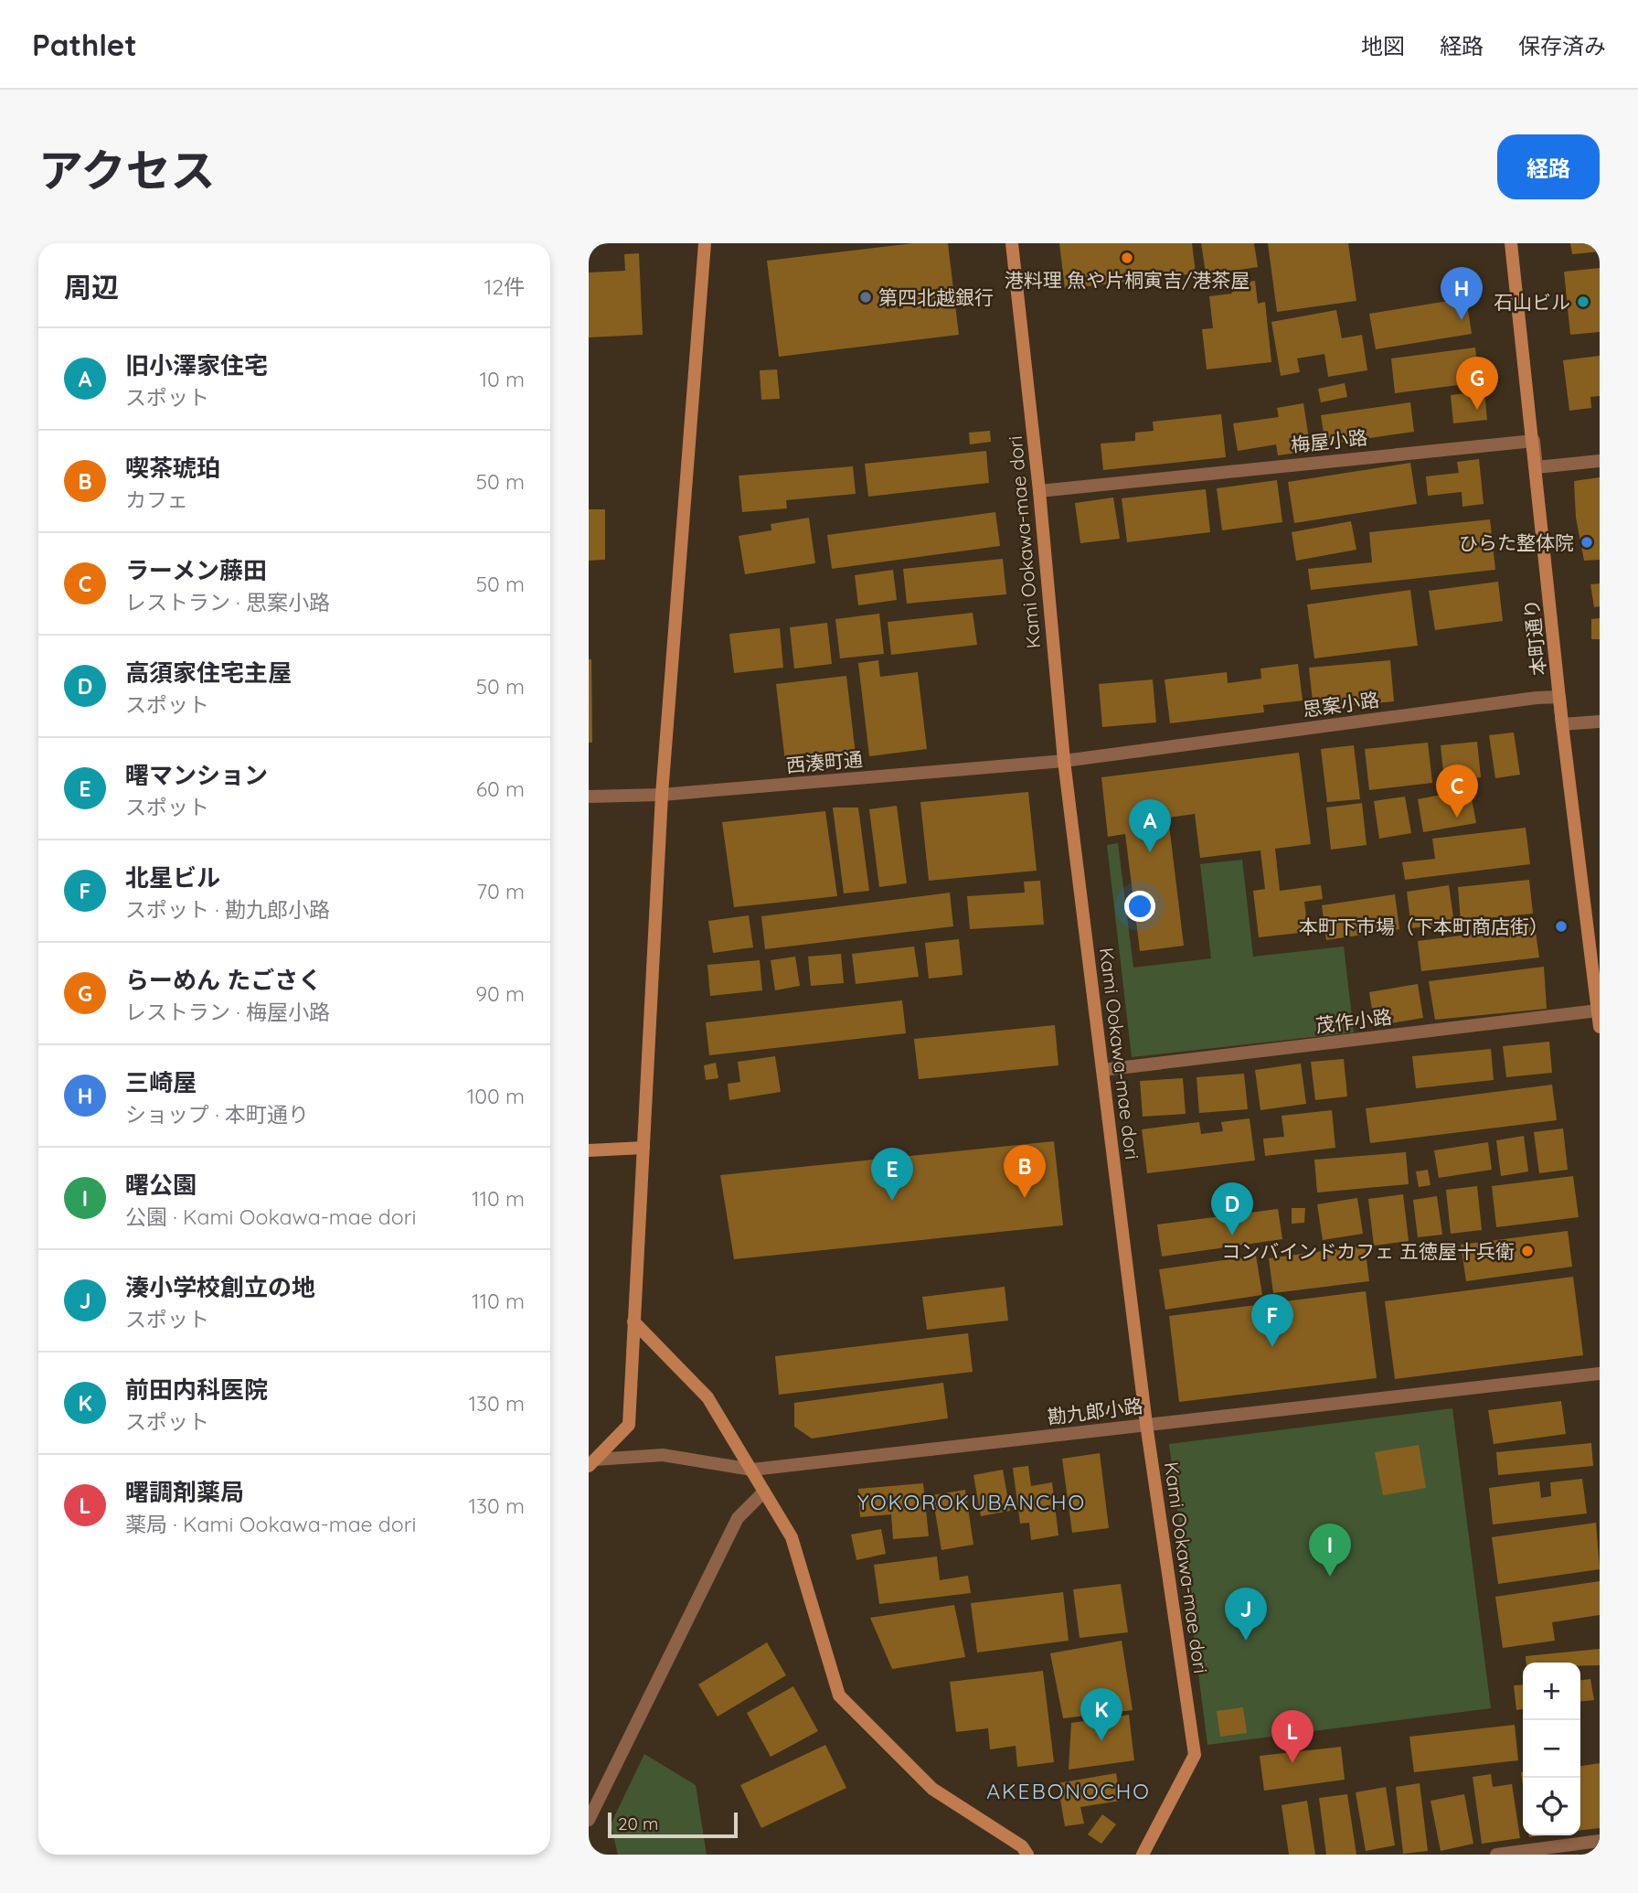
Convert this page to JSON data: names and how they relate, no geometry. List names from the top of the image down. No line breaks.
{"streets":{"street":["梅屋小路","Kami Ookawa-mae dori","本町通り","思案小路","西湊町通","茂作小路","勘九郎小路"]},"crossings":[["梅屋小路","Kami Ookawa-mae dori"],["Kami Ookawa-mae dori","思案小路"],["Kami Ookawa-mae dori","西湊町通"],["Kami Ookawa-mae dori","茂作小路"],["Kami Ookawa-mae dori","勘九郎小路"],["本町通り","思案小路"],["思案小路","西湊町通"]],"districts":["YOKOROKUBANCHO","AKEBONOCHO"],"places":["港料理 魚や片桐寅吉/港茶屋","第四北越銀行","石山ビル","ひらた整体院","本町下市場（下本町商店街）","コンバインドカフェ 五徳屋十兵衛"],"scale_bar":"20 m","page":{"header":"Pathlet","nav":["地図","経路","保存済み"],"title":"アクセス","buttons":"経路","heading":["周辺","12件"],"pins":["H","G","C","A","B","E","D","F","I","J","K","L"],"list":[{"mark":"A","name":"旧小澤家住宅","note":"スポット","value":"10 m"},{"mark":"B","name":"喫茶琥珀","note":"カフェ","value":"50 m"},{"mark":"C","name":"ラーメン藤田","note":"レストラン · 思案小路","value":"50 m"},{"mark":"D","name":"高須家住宅主屋","note":"スポット","value":"50 m"},{"mark":"E","name":"曙マンション","note":"スポット","value":"60 m"},{"mark":"F","name":"北星ビル","note":"スポット · 勘九郎小路","value":"70 m"},{"mark":"G","name":"らーめん たごさく","note":"レストラン · 梅屋小路","value":"90 m"},{"mark":"H","name":"三崎屋","note":"ショップ · 本町通り","value":"100 m"},{"mark":"I","name":"曙公園","note":"公園 · Kami Ookawa-mae dori","value":"110 m"},{"mark":"J","name":"湊小学校創立の地","note":"スポット","value":"110 m"},{"mark":"K","name":"前田内科医院","note":"スポット","value":"130 m"},{"mark":"L","name":"曙調剤薬局","note":"薬局 · Kami Ookawa-mae dori","value":"130 m"}],"map_buttons":["+","−"],"scale":"20 m"}}
